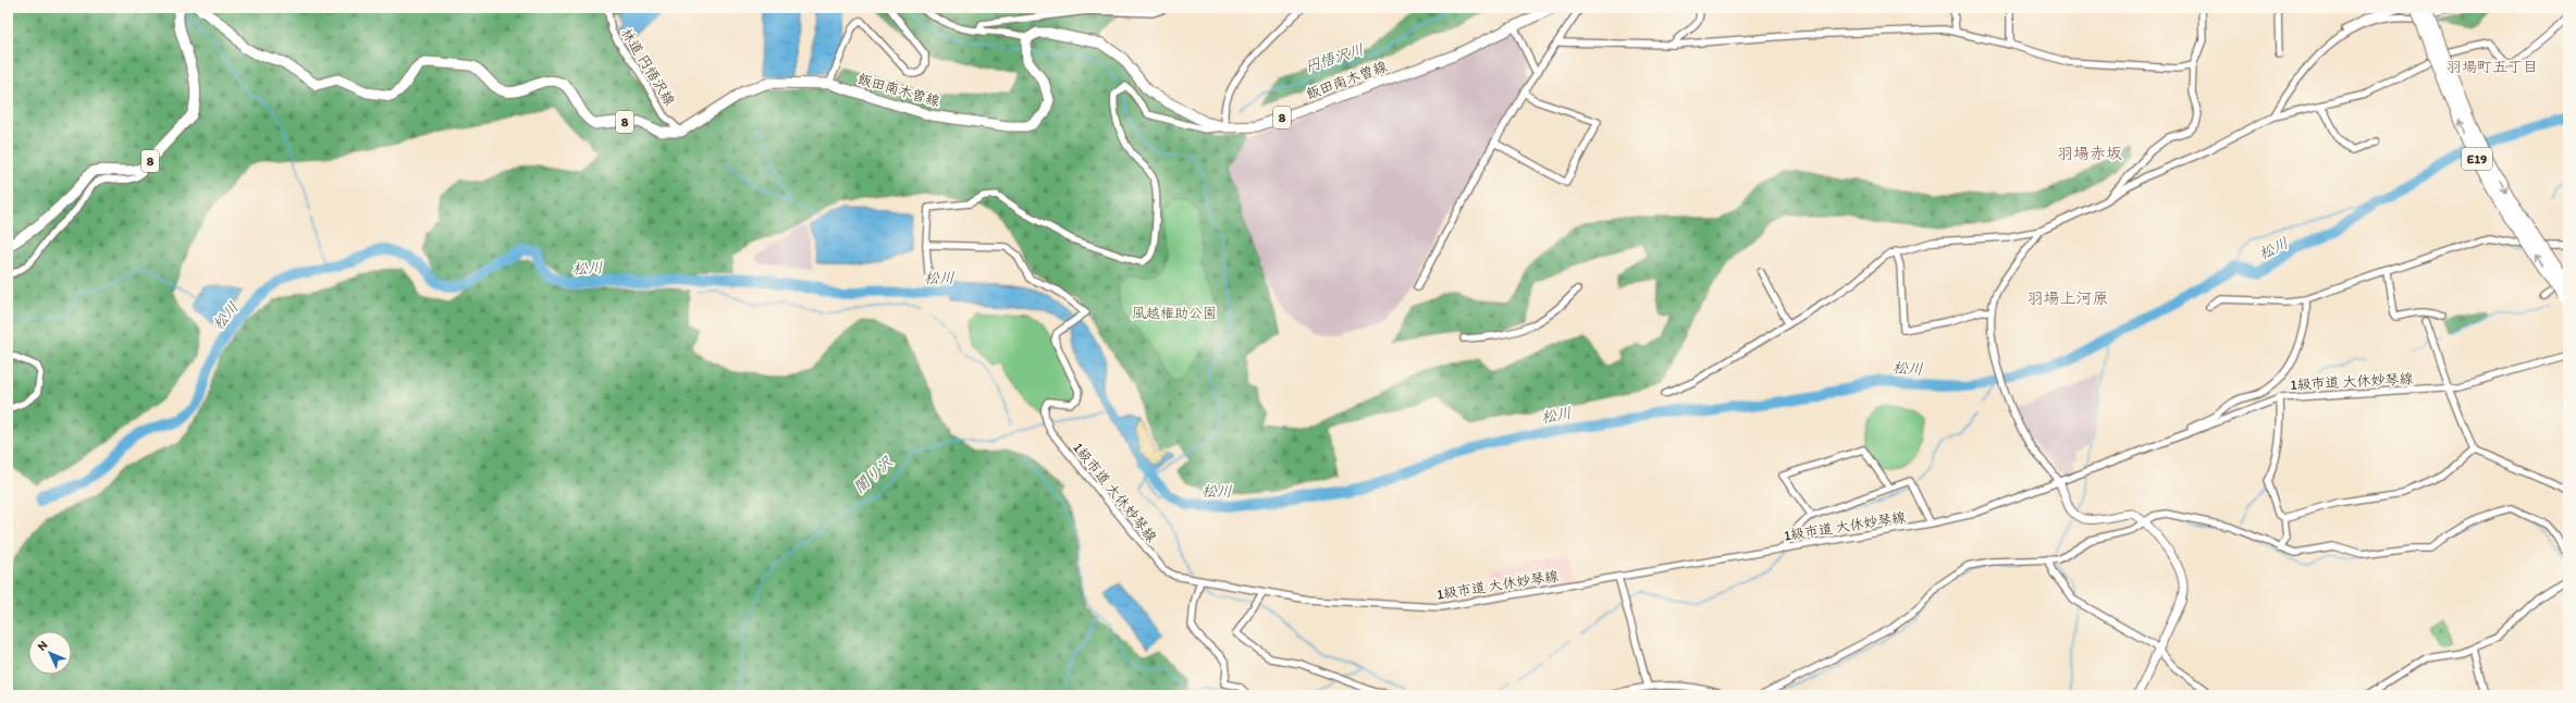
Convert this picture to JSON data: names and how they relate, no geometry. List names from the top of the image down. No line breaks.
{"streets":{"highway":["E19"],"main road":["飯田南木曽線","8"],"street":["林道 円悟沢線","1級市道 大休妙琴線"]},"crossings":[["林道 円悟沢線","飯田南木曽線"],["林道 円悟沢線","8"],["飯田南木曽線","8"]],"districts":["羽場町五丁目","羽場赤坂","羽場上河原"],"water":["円悟沢川","松川","闇り沢"],"parks":["風越権助公園"],"north":"top left"}
